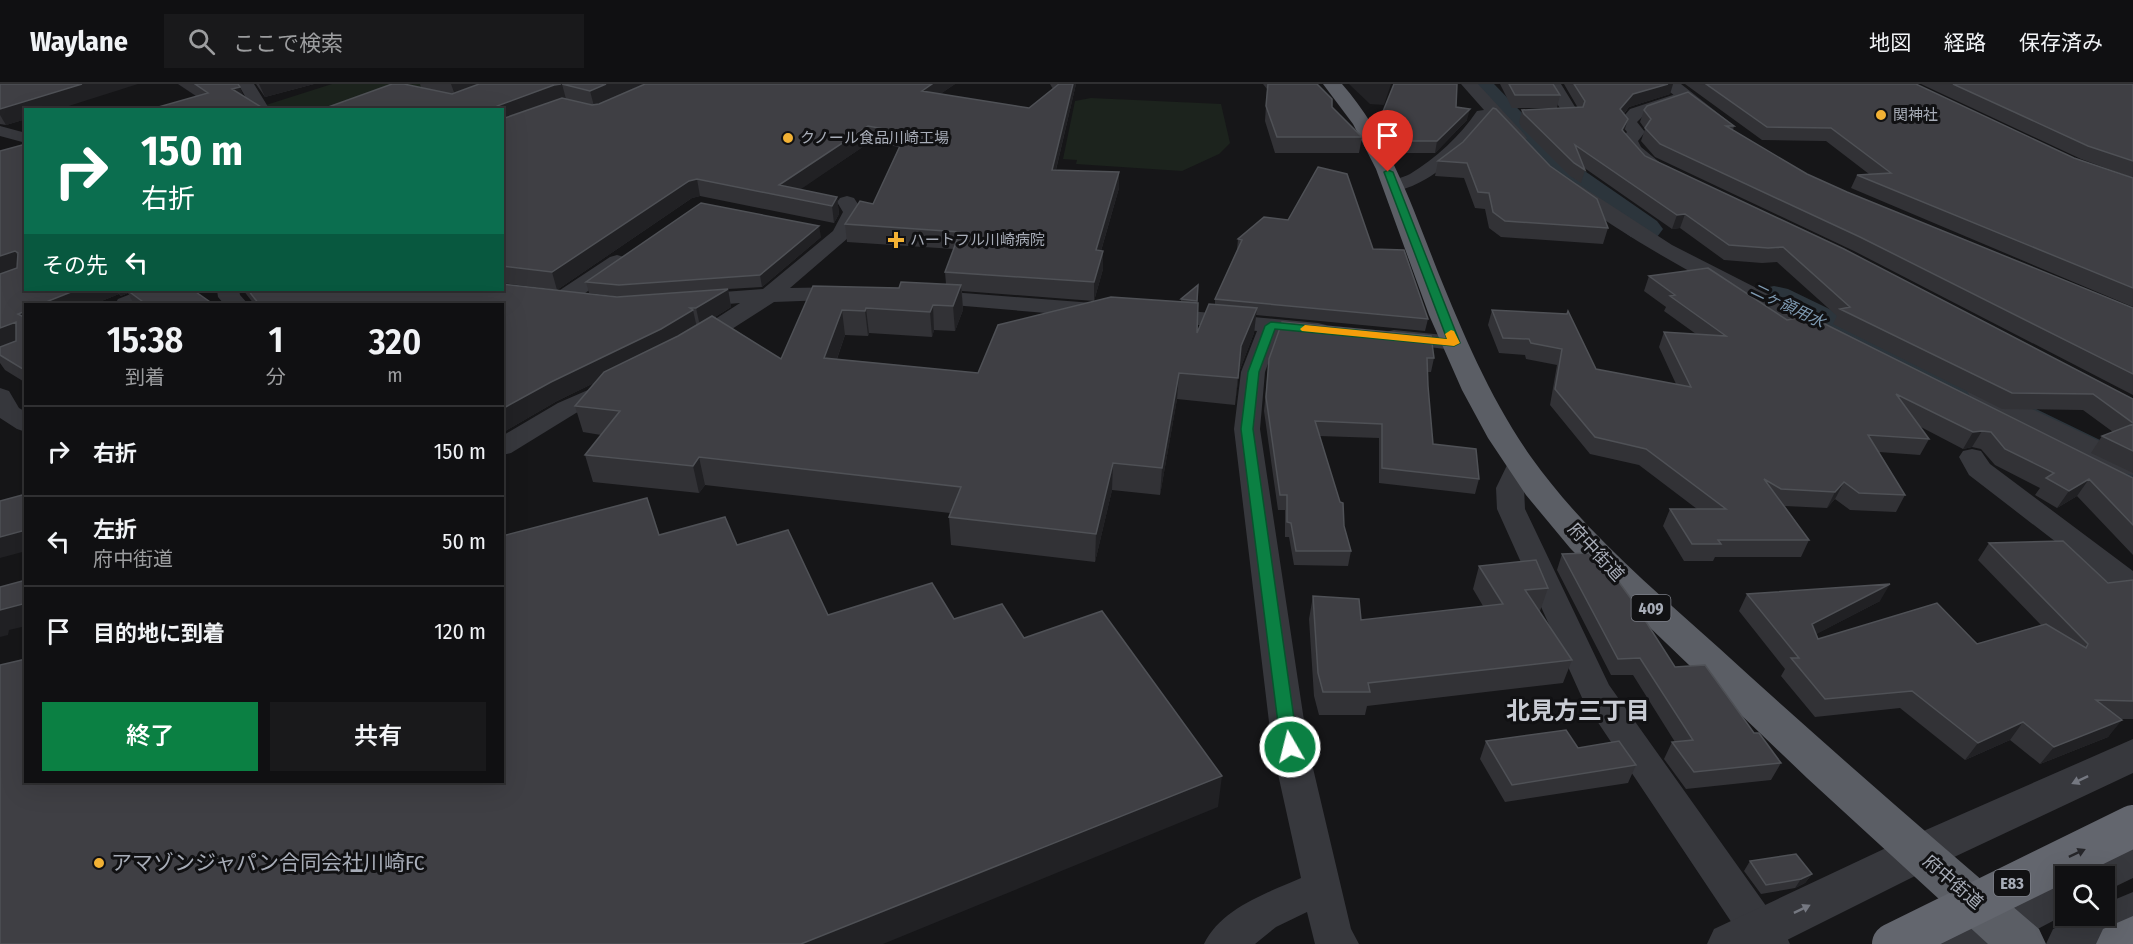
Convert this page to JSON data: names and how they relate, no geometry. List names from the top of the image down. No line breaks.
{"streets":{"highway":["府中街道","409","E83"]},"districts":["北見方三丁目"],"water":["二ヶ領用水"],"places":{"other":["関神社","クノール食品川崎工場","アマゾンジャパン合同会社川崎FC"],"health":["ハートフル川崎病院"]},"page":{"header":"Waylane","search":"ここで検索","nav":["地図","経路","保存済み"],"turn":["150 m","右折"],"then":"その先","eta":["15:38","到着","1","分","320","m"],"list":[{"name":"右折","value":"150 m"},{"name":"左折","note":"府中街道","value":"50 m"},{"name":"目的地に到着","value":"120 m"}],"buttons":["終了","共有"]}}
